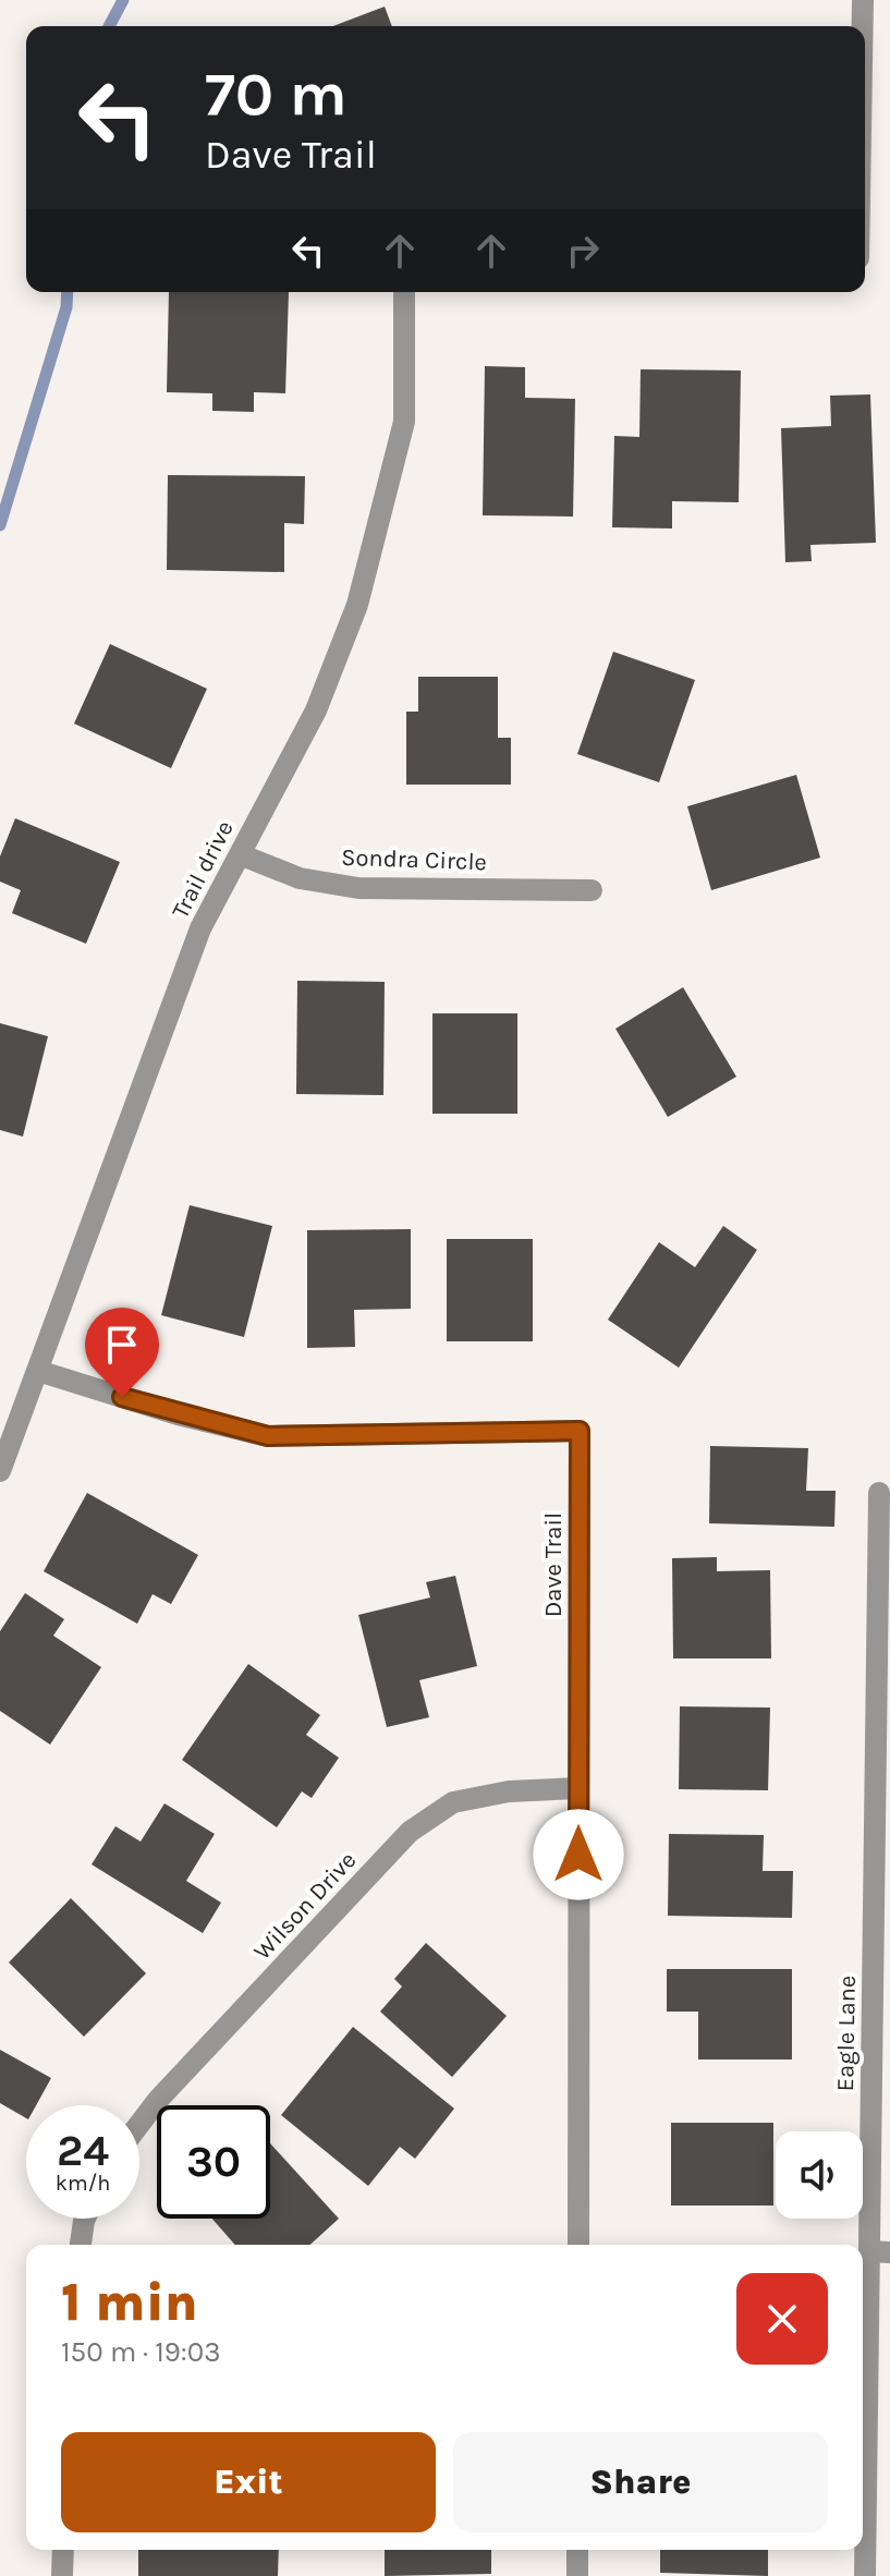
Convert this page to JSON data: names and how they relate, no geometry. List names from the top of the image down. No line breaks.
{"streets":{"street":["Sondra Circle","Trail drive","Dave Trail","Wilson Drive","Eagle Lane"]},"crossings":[["Sondra Circle","Trail drive"],["Trail drive","Dave Trail"],["Dave Trail","Wilson Drive"]],"page":{"turn":["70 m","Dave Trail"],"speed":"24 km/h","limit":"30","heading":["1 min","150 m · 19:03"],"buttons":["Exit","Share"]}}
